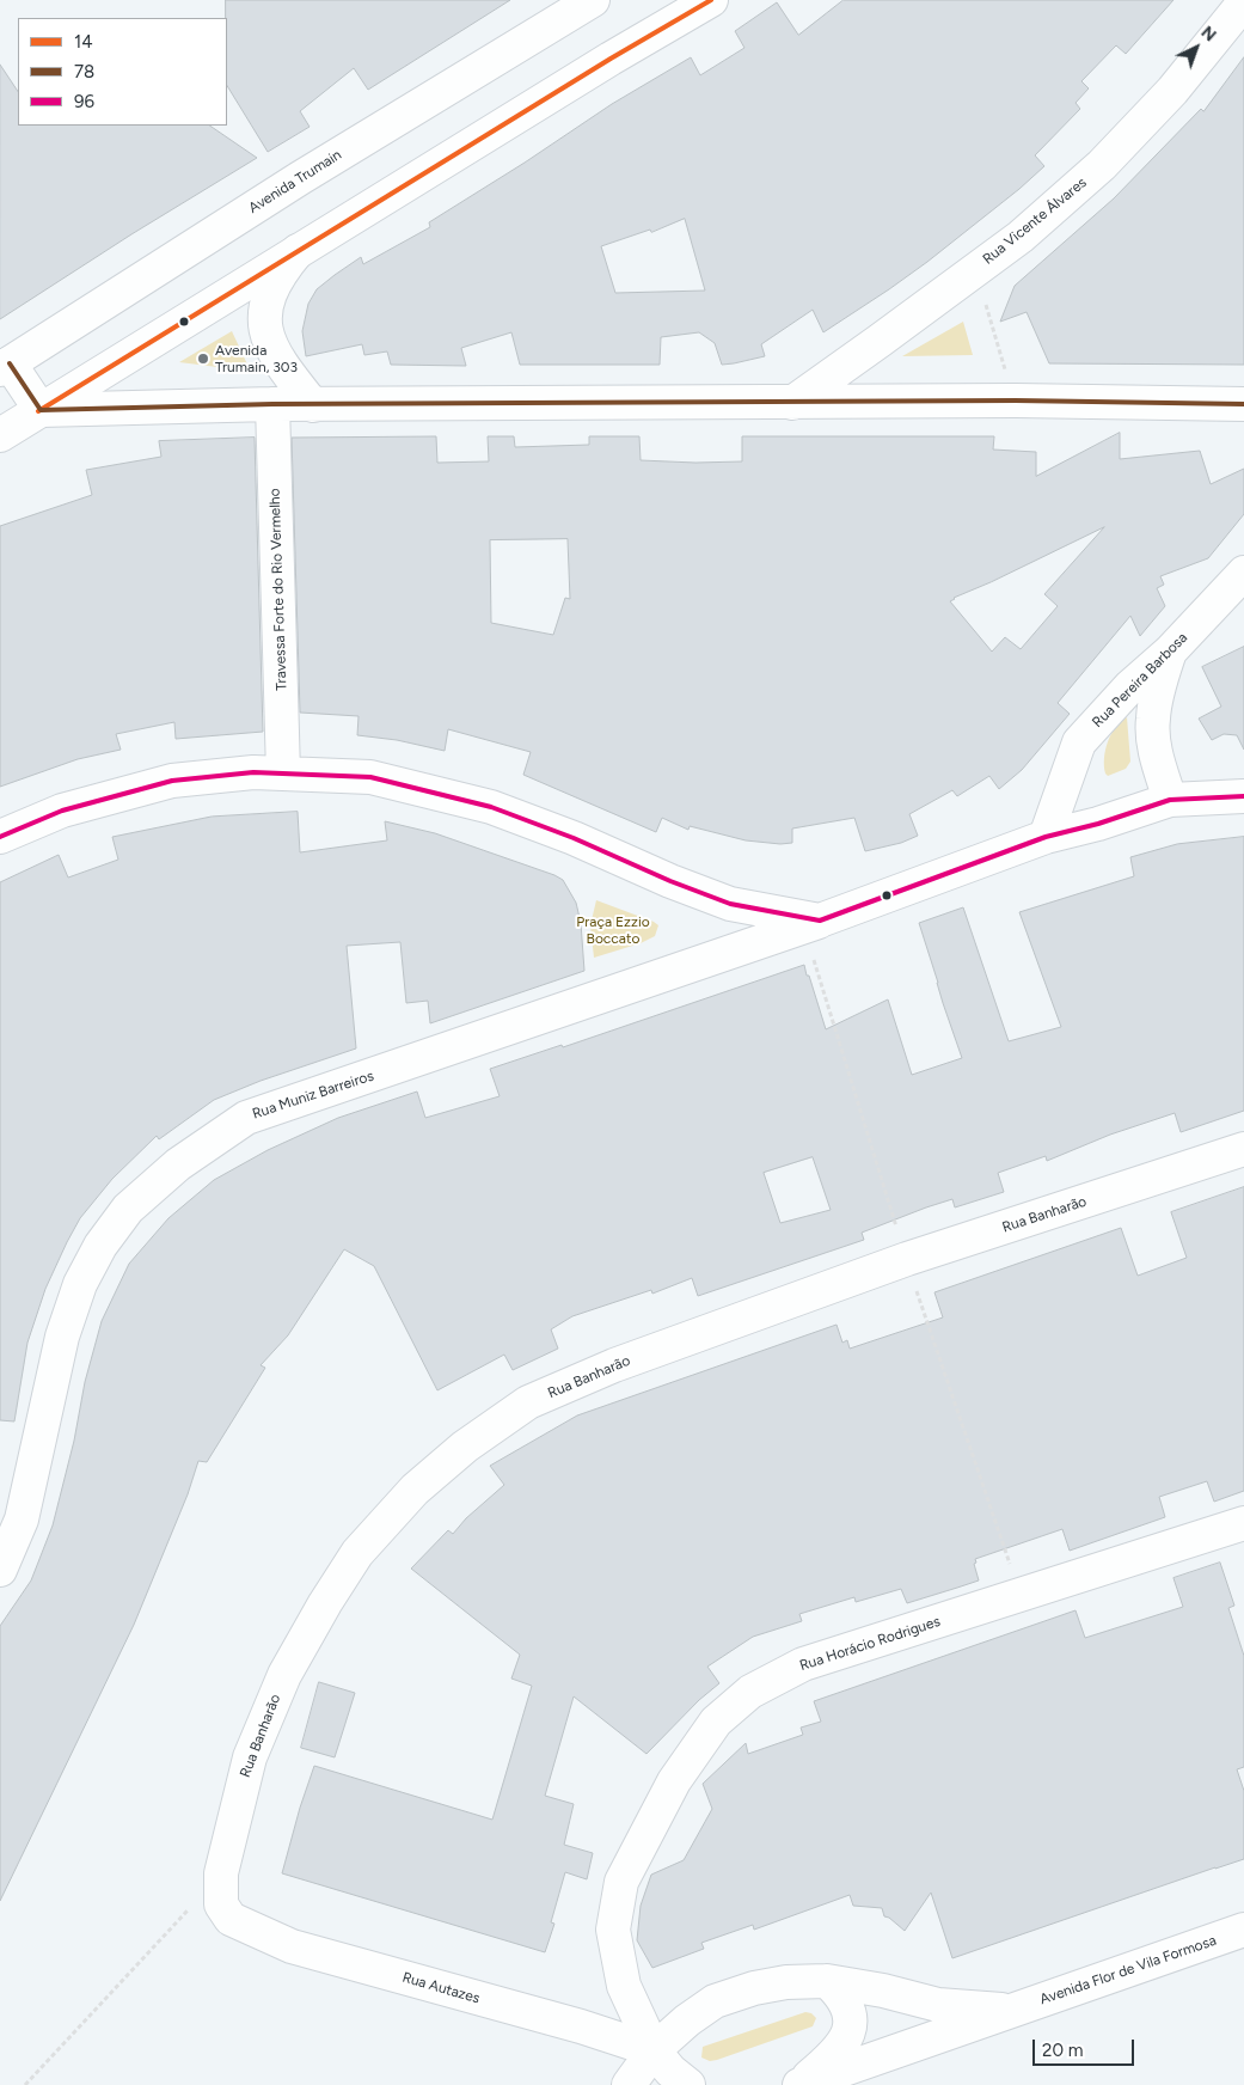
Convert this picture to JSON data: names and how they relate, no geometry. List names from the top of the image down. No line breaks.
{"streets":{"street":["Avenida Trumain","Rua Vicente Álvares","Travessa Forte do Rio Vermelho","Rua Pereira Barbosa","Rua Muniz Barreiros","Rua Banharão","Rua Horácio Rodrigues","Avenida Flor de Vila Formosa","Rua Autazes"]},"crossings":[["Rua Banharão","Rua Autazes"],["Rua Horácio Rodrigues","Avenida Flor de Vila Formosa"],["Rua Horácio Rodrigues","Rua Autazes"],["Avenida Flor de Vila Formosa","Rua Autazes"]],"parks":["Praça Ezzio Boccato"],"places":["Avenida Trumain, 303"],"lines":["transit line 14","transit line 78","transit line 96"],"legend":["14","78","96"],"scale_bar":"20 m","north":"top right"}
